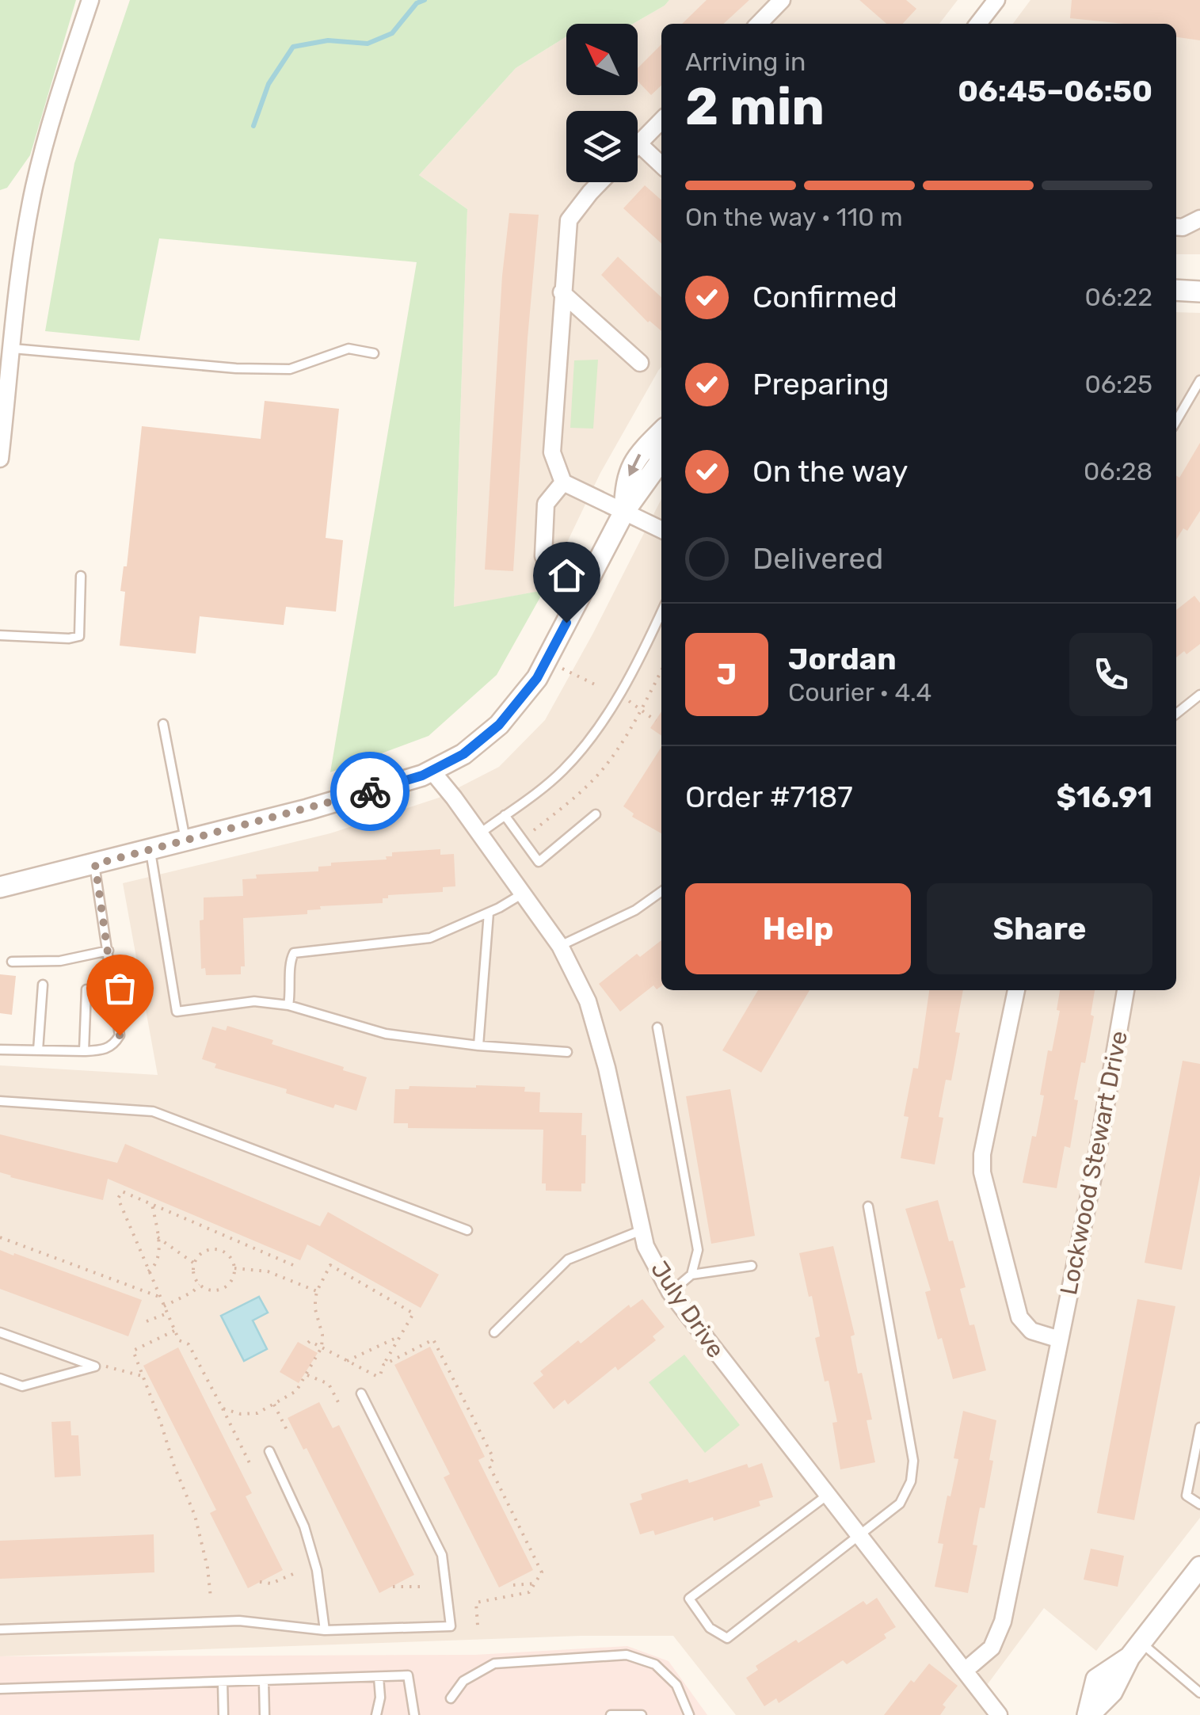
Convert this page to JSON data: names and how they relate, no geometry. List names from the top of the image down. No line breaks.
{"streets":{"street":["Lockwood Stewart Drive","July Drive"]},"crossings":[["Lockwood Stewart Drive","July Drive"]],"north":"top left","page":{"heading":["2 min","Arriving in","06:45–06:50"],"panel":["Jordan","Courier · 4.4","Order #7187","$16.91"],"bar":"On the way · 110 m","list":[["Confirmed","06:22"],["Preparing","06:25"],["On the way","06:28"],"Delivered"],"round":"J","buttons":["Help","Share"]}}
